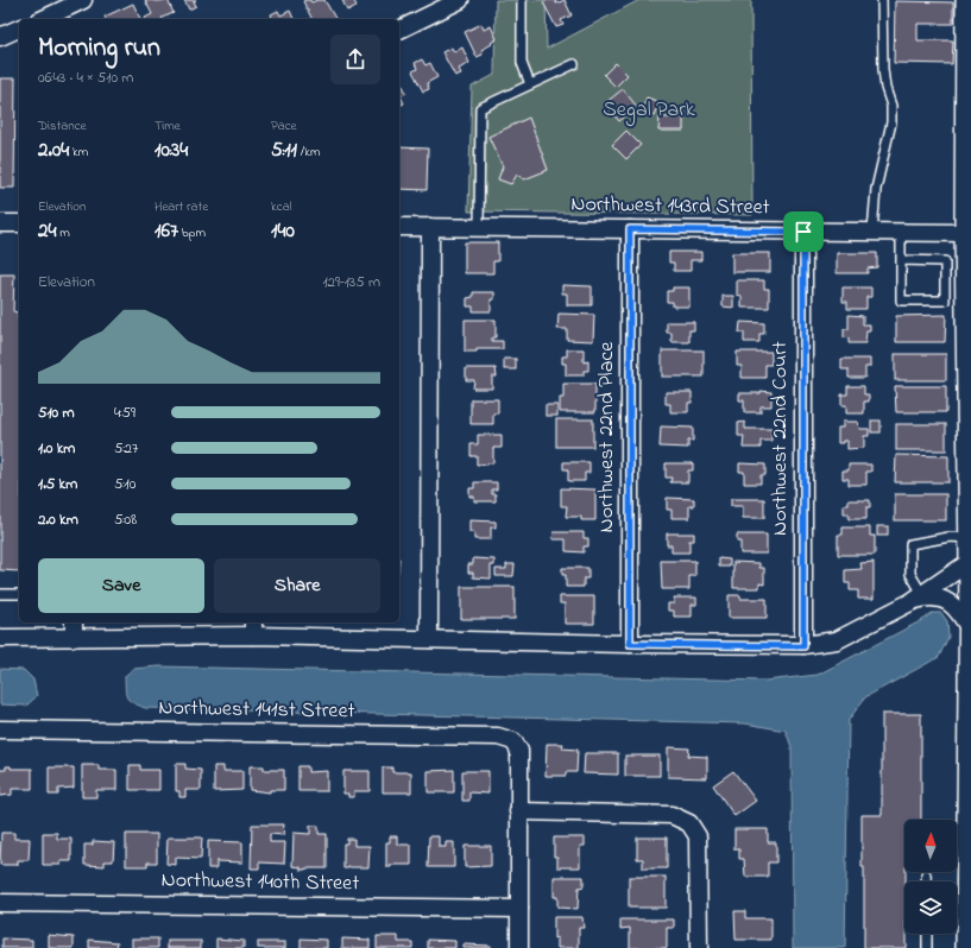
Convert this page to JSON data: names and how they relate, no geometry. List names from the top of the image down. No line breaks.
{"streets":{"street":["Northwest 143rd Street","Northwest 22nd Place","Northwest 22nd Court","Northwest 141st Street","Northwest 140th Street"]},"crossings":[["Northwest 143rd Street","Northwest 22nd Place"],["Northwest 143rd Street","Northwest 22nd Court"]],"parks":["Segal Park"],"north":"top","page":{"heading":["Morning run","06:43 · 4 × 510 m"],"stats":[["Distance","2.04 km"],["Time","10:34"],["Pace","5:11 /km"],["Elevation","24 m"],["Heart rate","167 bpm"],["kcal","140"]],"chart":["Elevation","129–135 m"],"list":[{"name":"510 m","note":"4:59"},{"name":"1.0 km","note":"5:27"},{"name":"1.5 km","note":"5:10"},{"name":"2.0 km","note":"5:08"}],"buttons":["Save","Share"]}}
